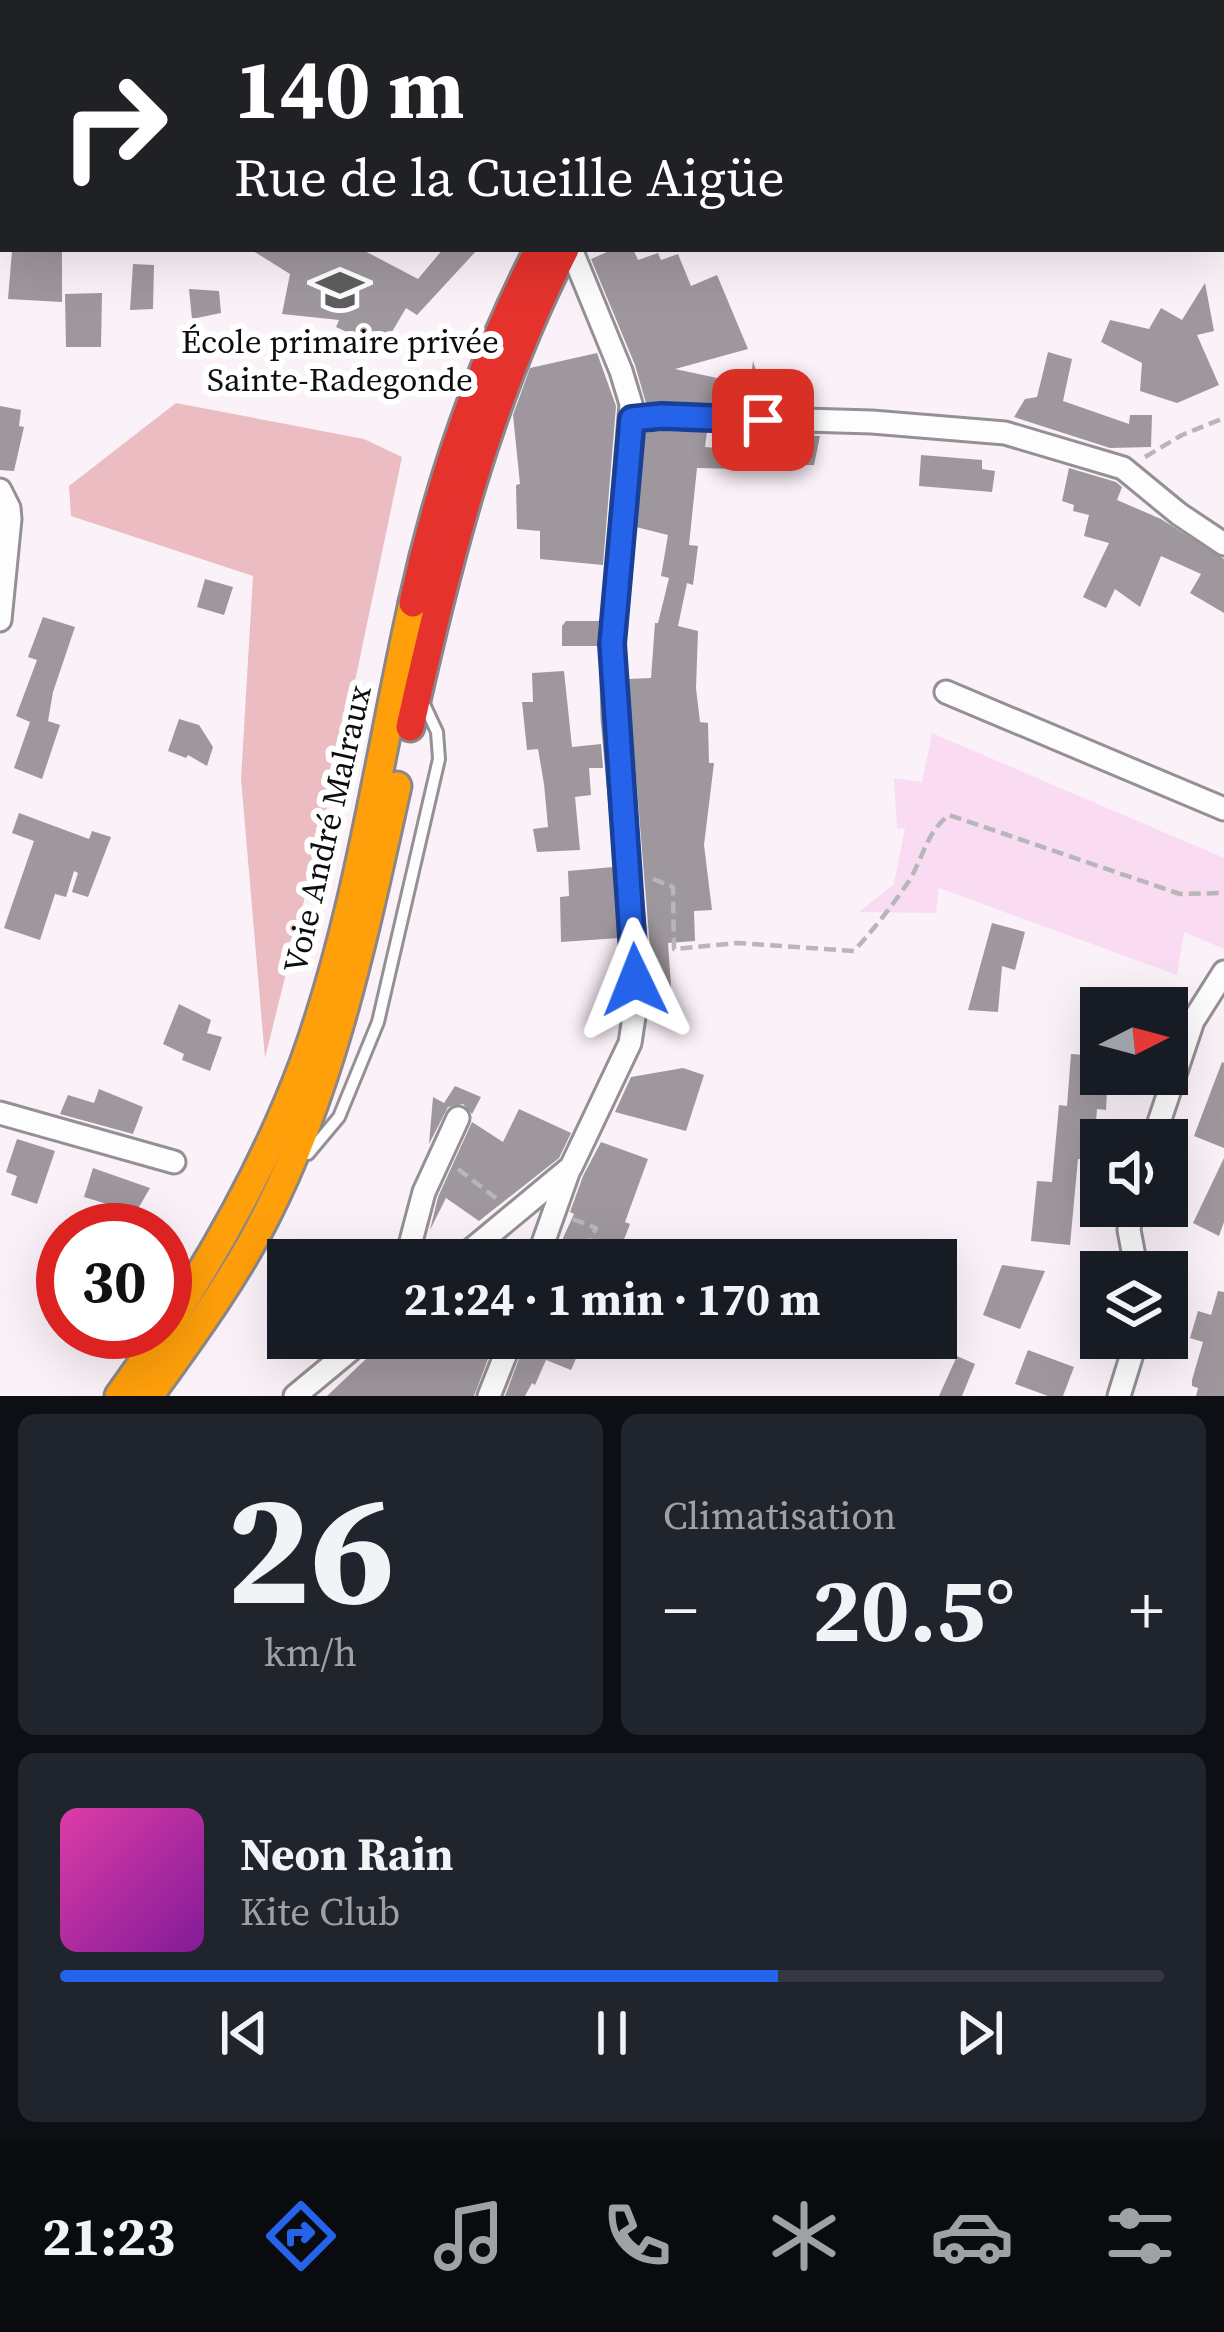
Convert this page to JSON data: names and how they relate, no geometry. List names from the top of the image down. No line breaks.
{"streets":{"main road":["Voie André Malraux"]},"places":{"school or university":["École primaire privée Sainte-Radegonde"]},"north":"right","page":{"turn":["140 m","Rue de la Cueille Aigüe"],"limit":"30","trip":"21:24 · 1 min · 170 m","tile":[["26","km/h"],"Climatisation"],"heat":["−","20.5°","+"],"song":["Neon Rain","Kite Club"],"tabs":"21:23"}}
